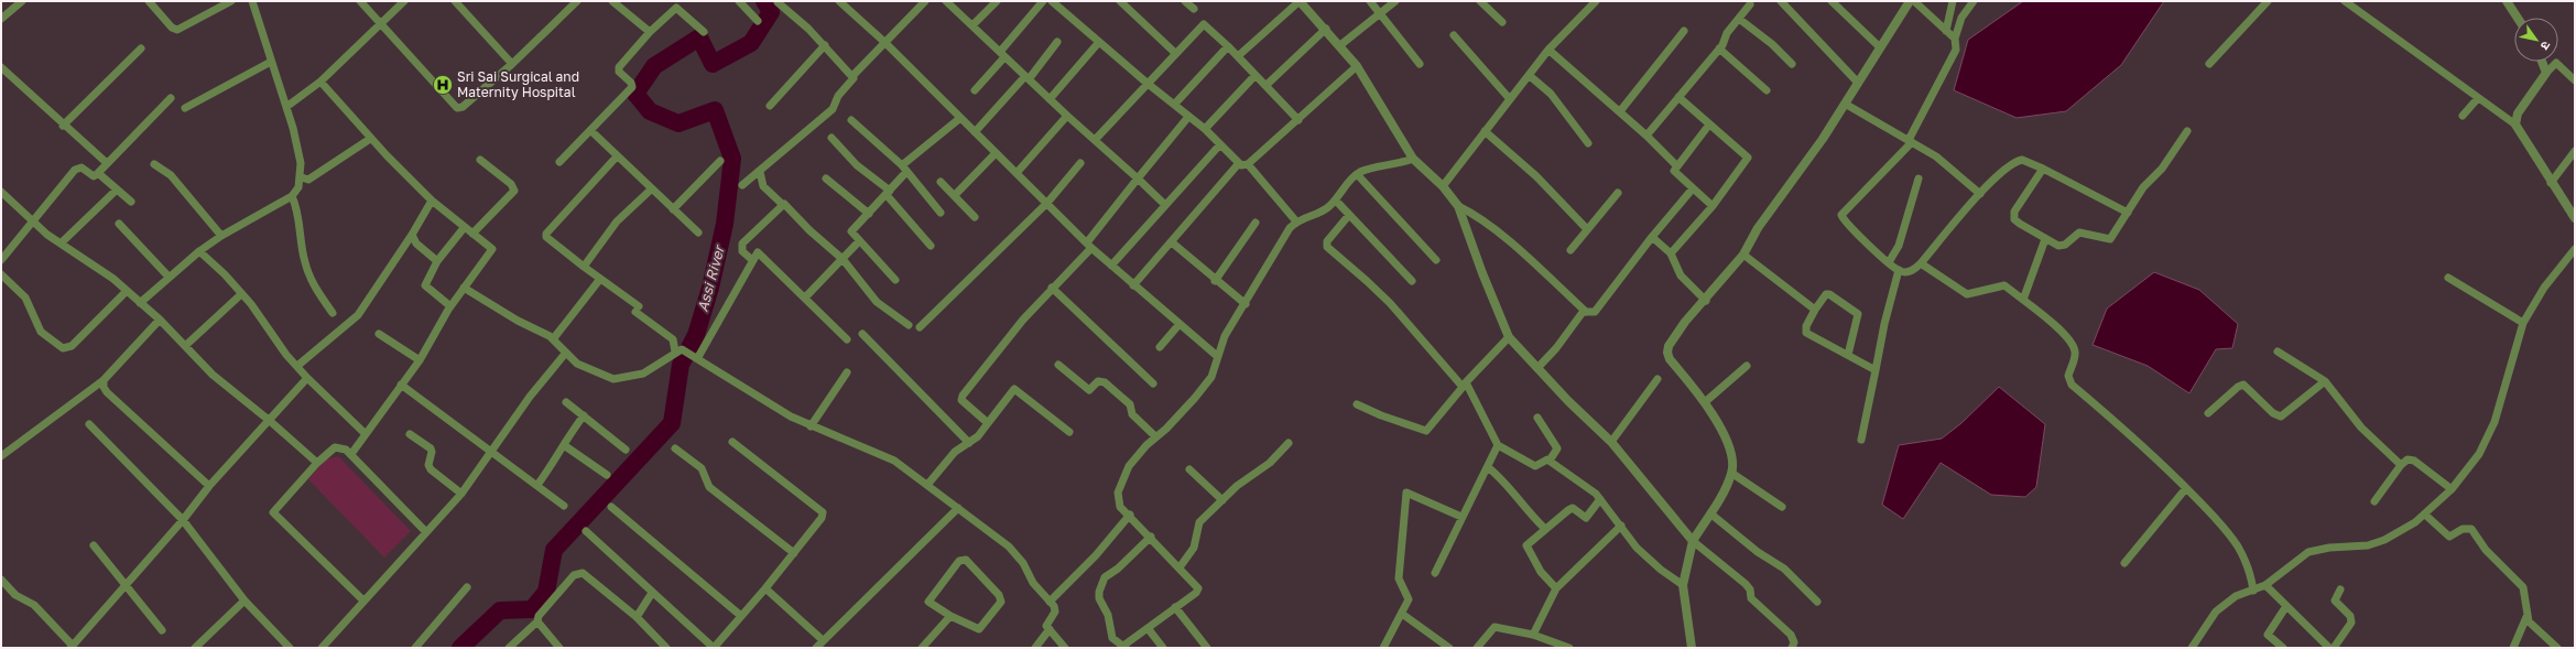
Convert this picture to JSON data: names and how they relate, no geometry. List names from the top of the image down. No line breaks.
{"water":["Assi River"],"places":{"hospital":["Sri Sai Surgical and Maternity Hospital"]},"north":"bottom right"}
